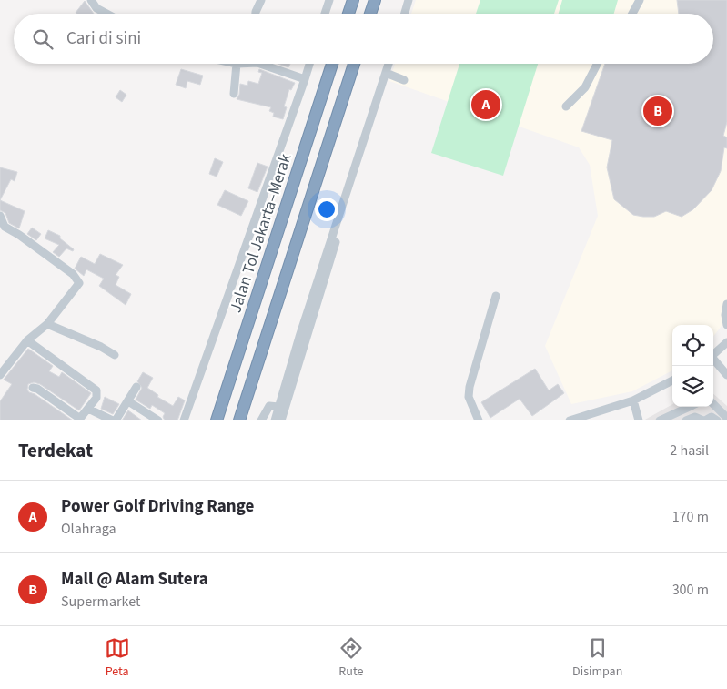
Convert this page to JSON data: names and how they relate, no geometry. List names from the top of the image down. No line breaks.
{"streets":{"highway":["Jalan Tol Jakarta–Merak"]},"page":{"search":"Cari di sini","pins":["A","B"],"heading":["Terdekat","2 hasil"],"list":[{"mark":"A","name":"Power Golf Driving Range","note":"Olahraga","value":"170 m"},{"mark":"B","name":"Mall @ Alam Sutera","note":"Supermarket","value":"300 m"}],"nav":["Peta","Rute","Disimpan"]}}
